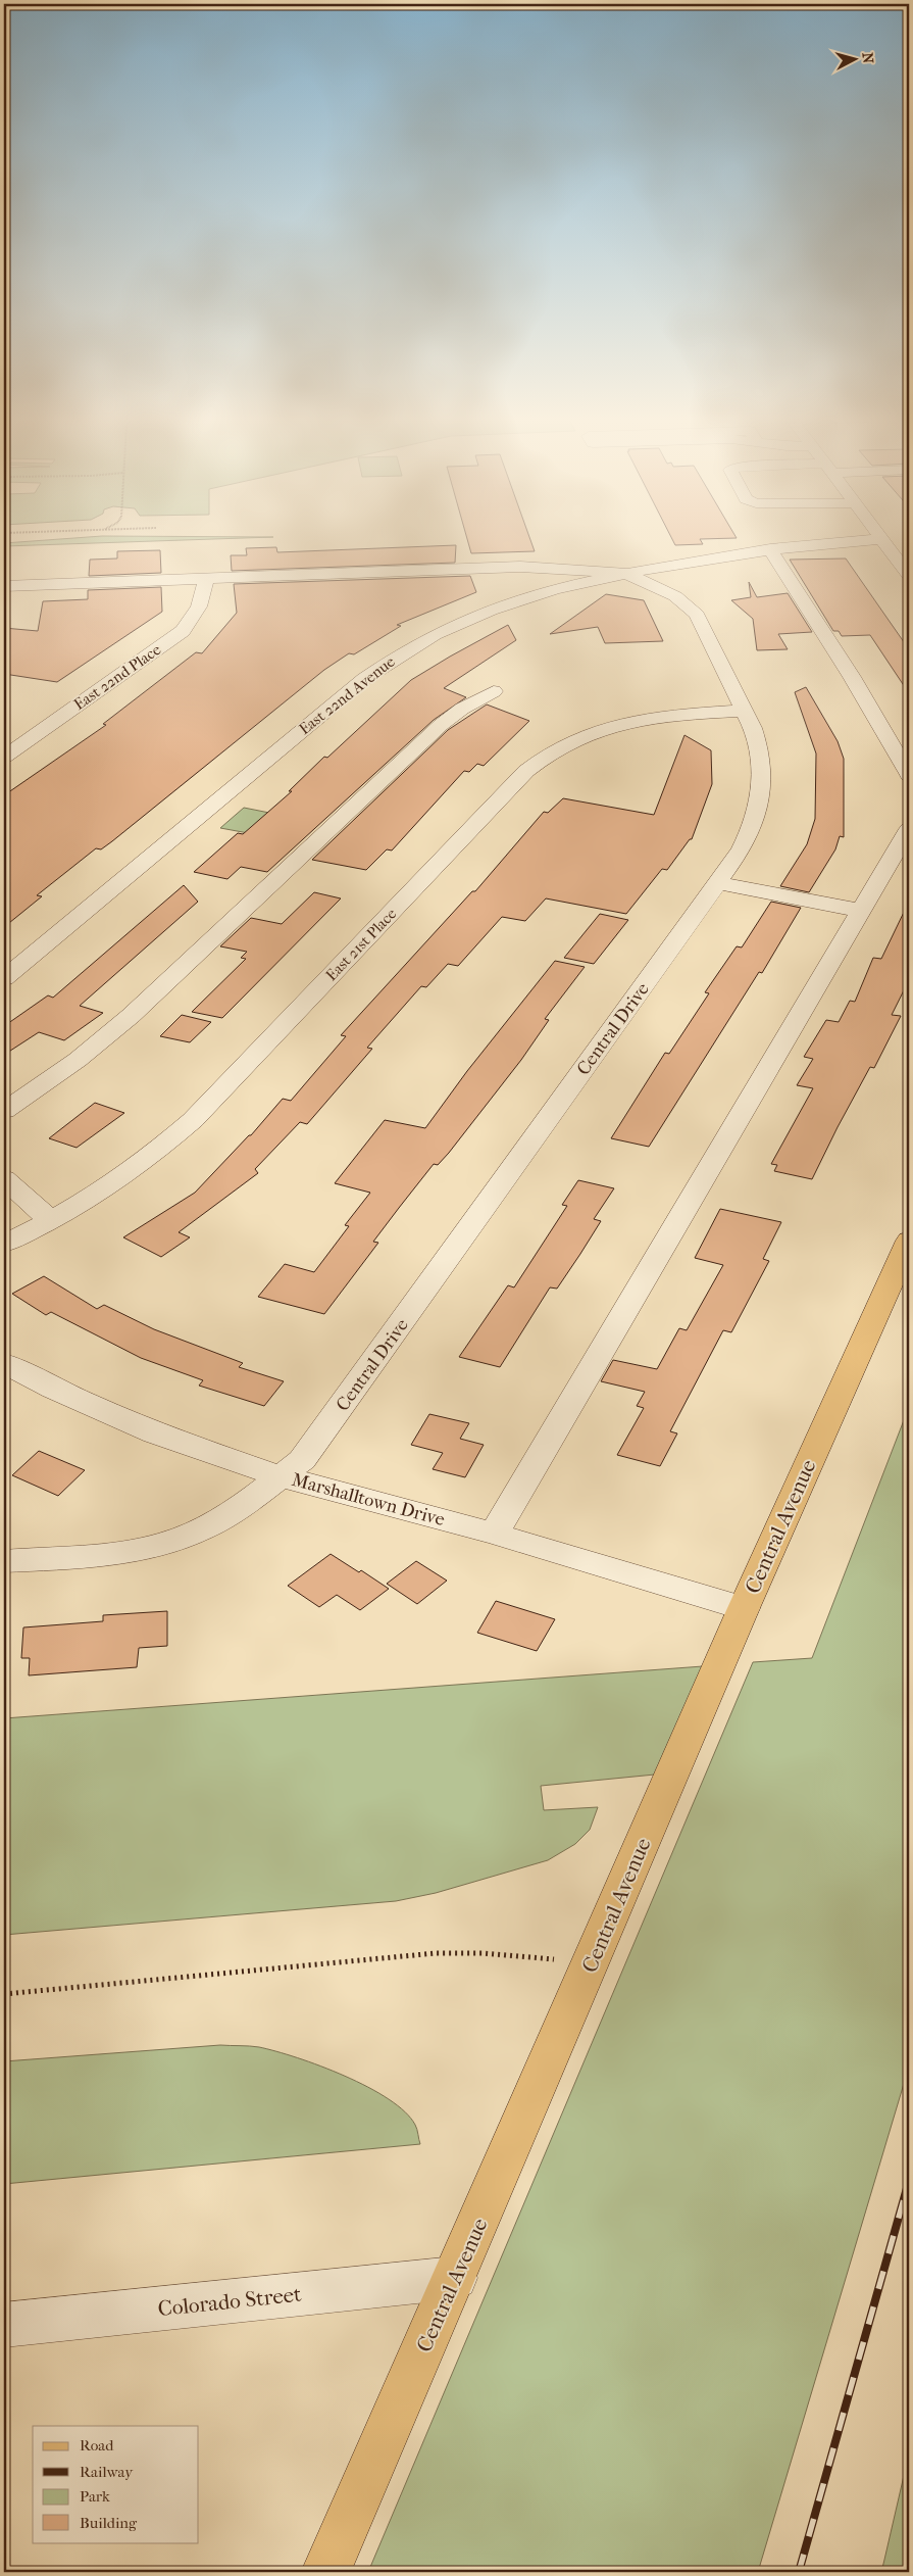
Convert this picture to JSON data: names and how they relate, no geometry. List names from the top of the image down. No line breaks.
{"streets":{"main road":["Central Avenue"],"street":["East 22nd Place","East 22nd Avenue","East 21st Place","Central Drive","Marshalltown Drive","Colorado Street"]},"crossings":[["East 22nd Avenue","Central Drive"],["East 21st Place","Central Drive"],["Central Drive","Marshalltown Drive"],["Marshalltown Drive","Central Avenue"],["Central Avenue","Colorado Street"]],"legend":["Road","Railway","Park","Building"],"north":"right"}
